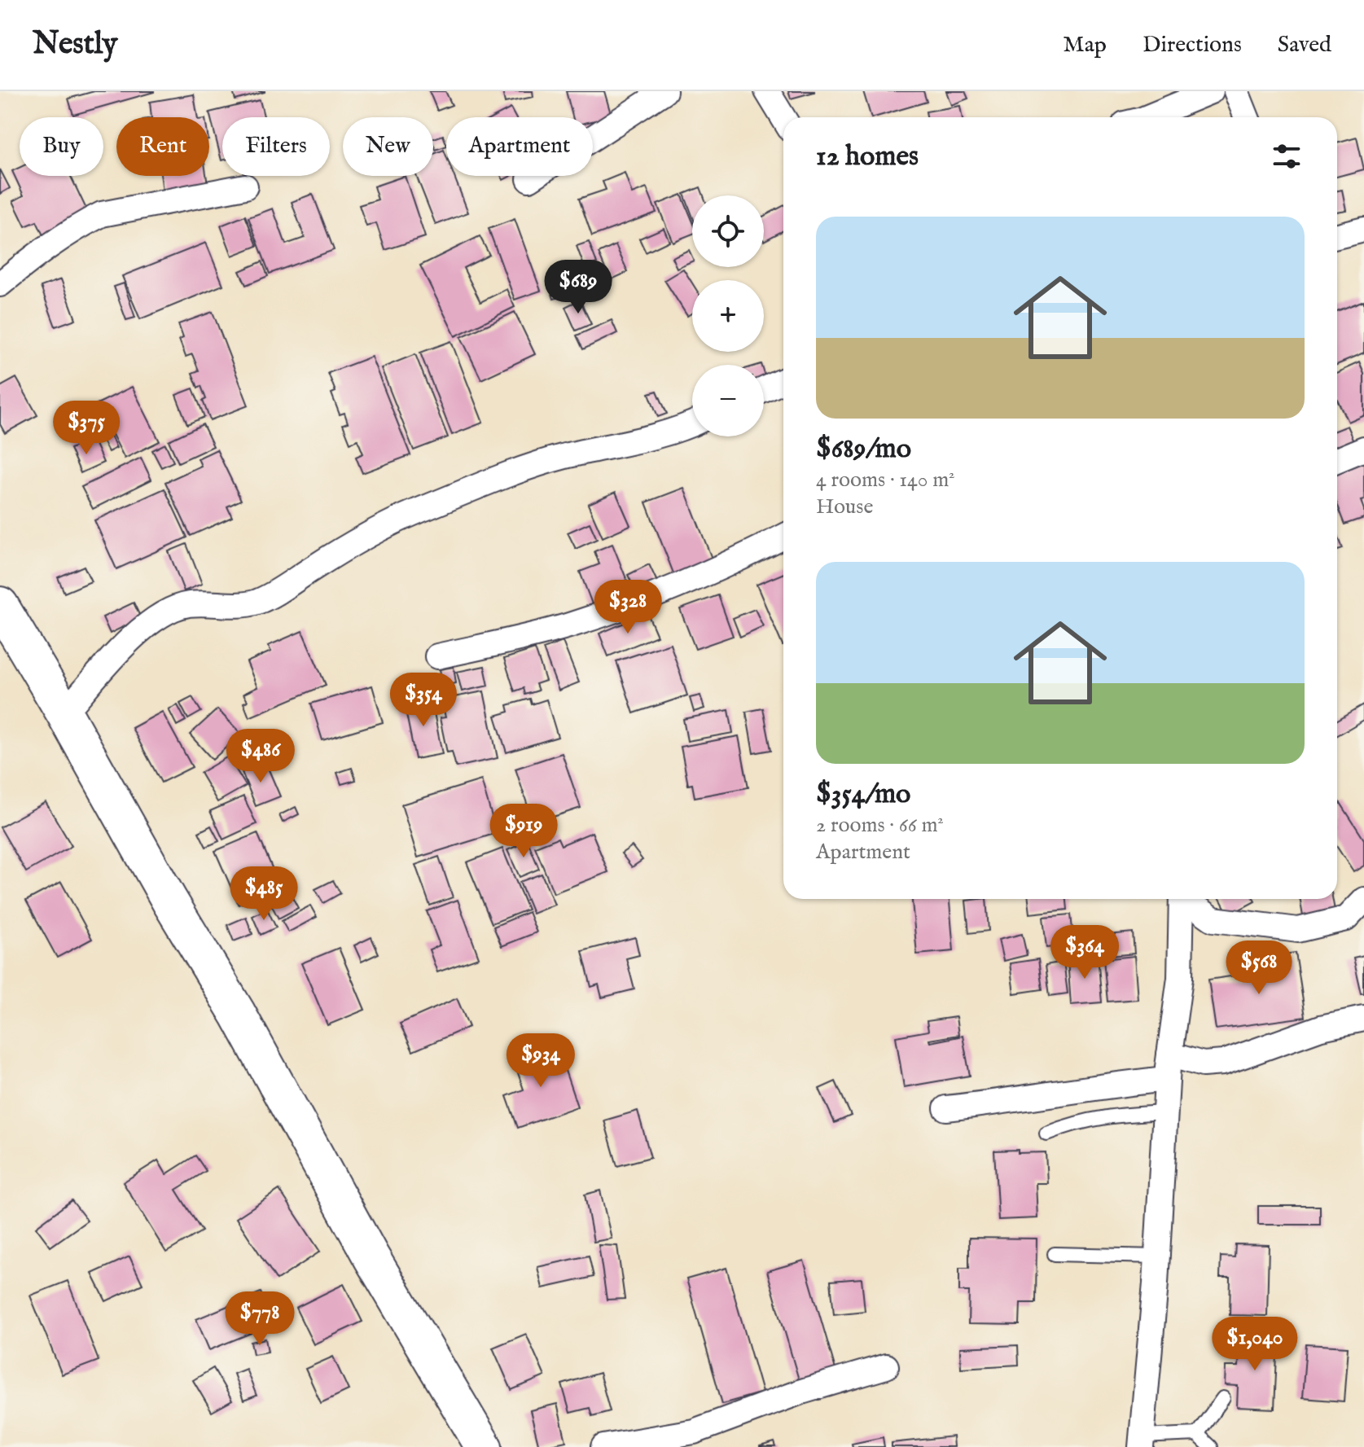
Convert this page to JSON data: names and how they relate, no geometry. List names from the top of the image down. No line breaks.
{"page":{"header":"Nestly","nav":["Map","Directions","Saved"],"chip":["Buy","Rent","Filters","New","Apartment"],"heading":"12 homes","map_buttons":["+","−"],"list":[{"name":"$689/mo","note":"4 rooms · 140 m² · House"},{"name":"$354/mo","note":"2 rooms · 66 m² · Apartment"}],"price":["$689","$375","$328","$354","$486","$919","$485","$364","$568","$934","$778","$1,040"]}}
